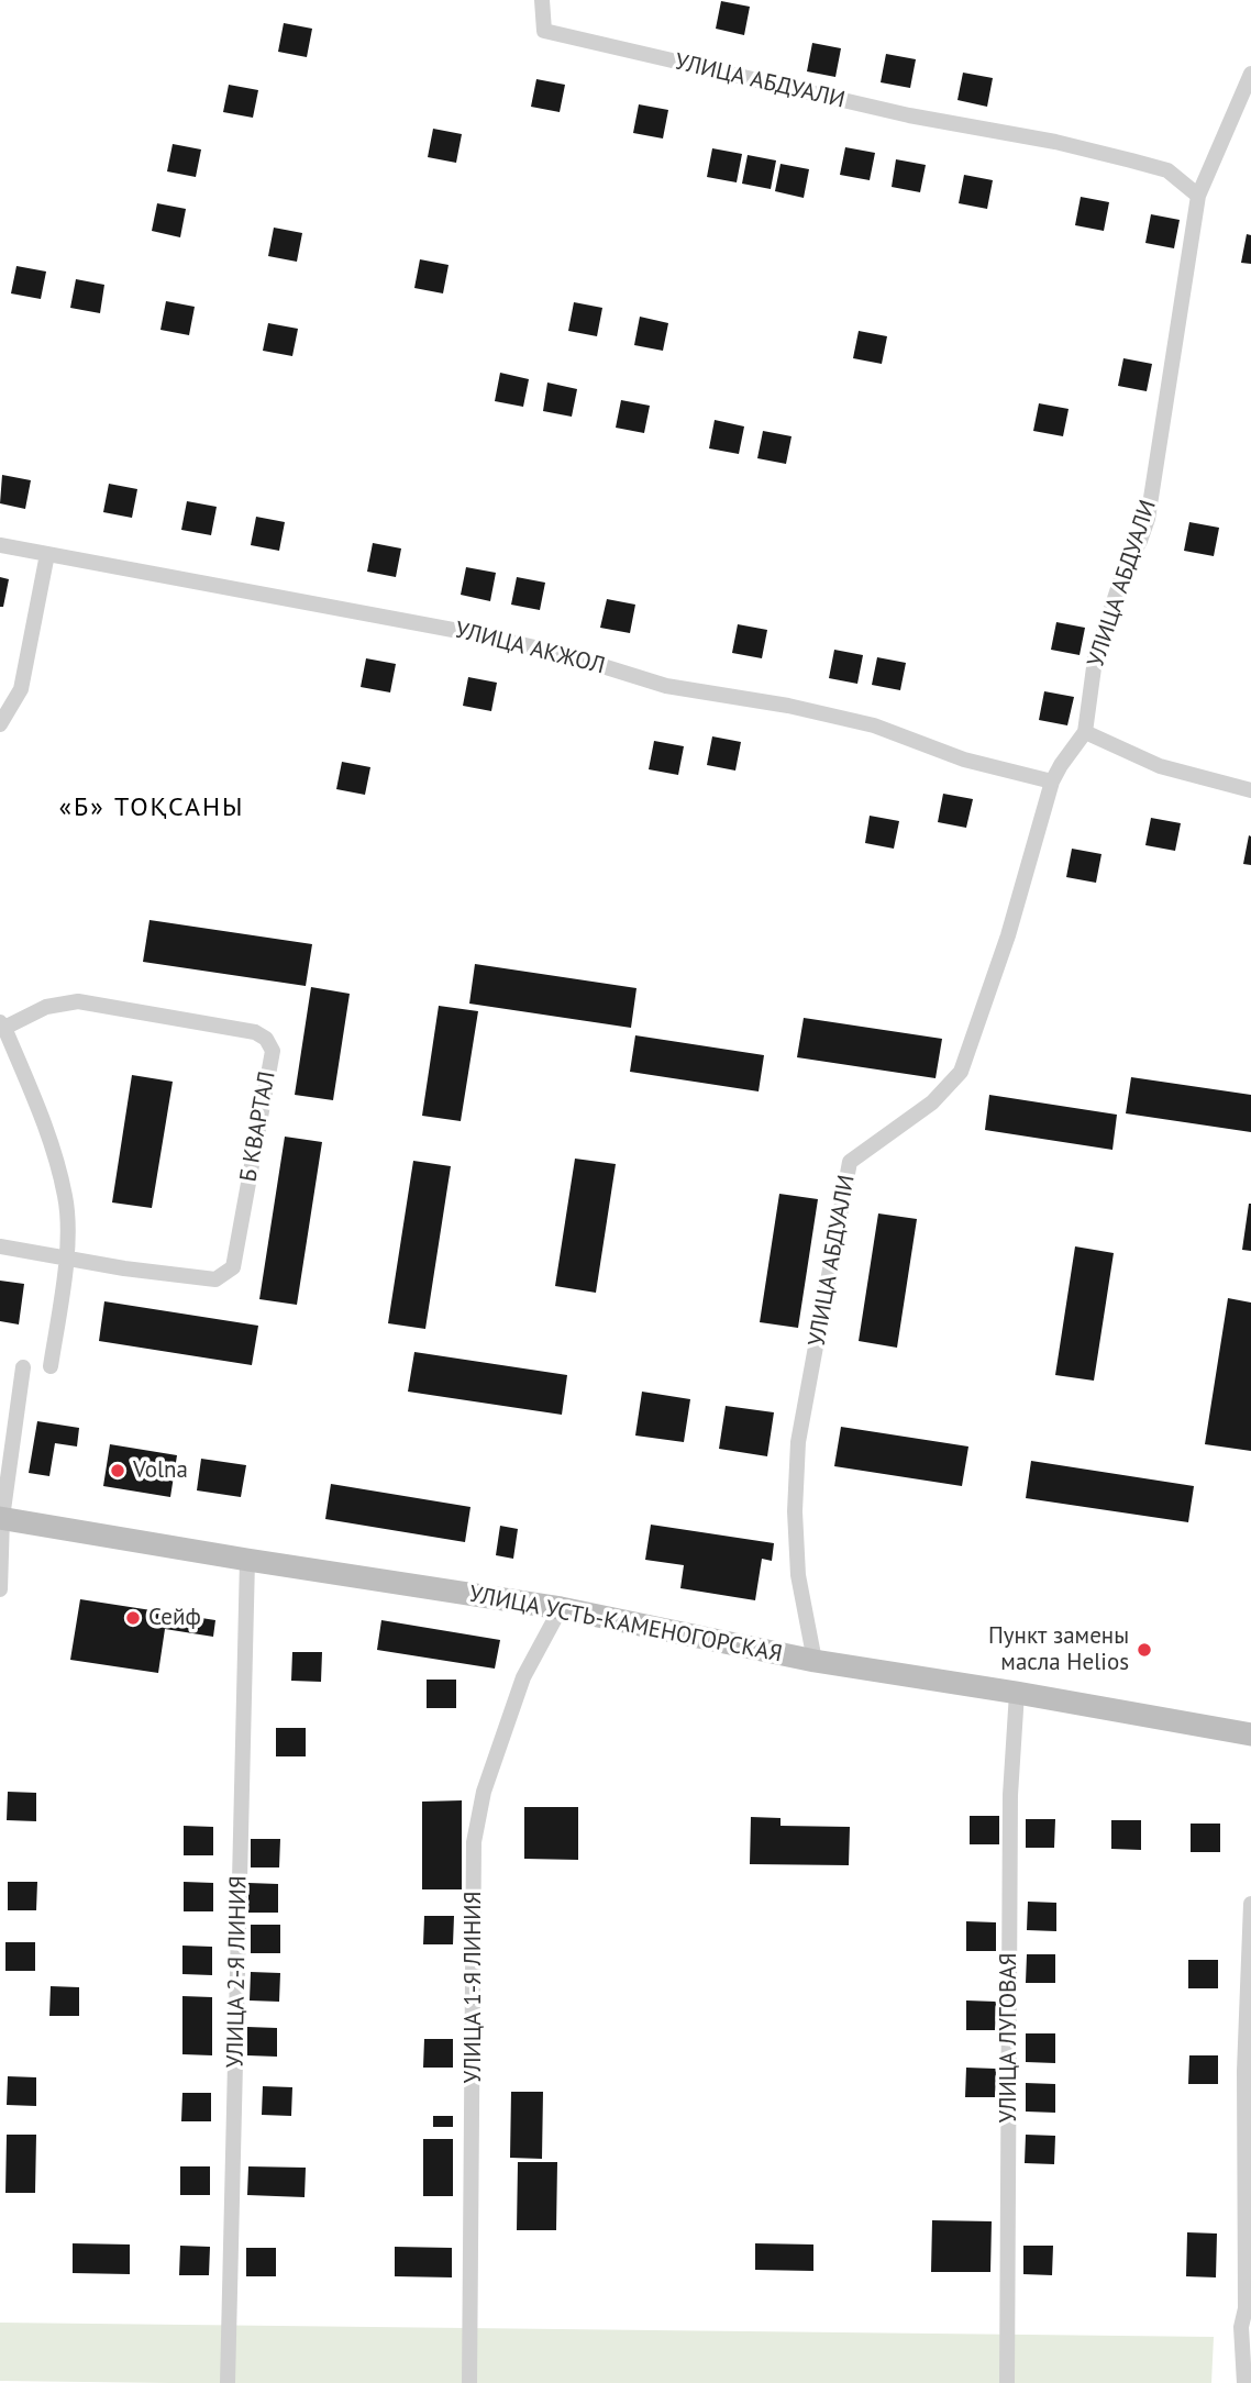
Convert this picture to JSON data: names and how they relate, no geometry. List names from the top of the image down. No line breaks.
{"streets":{"street":["УЛИЦА АБДУАЛИ","УЛИЦА АКЖОЛ","Б КВАРТАЛ","УЛИЦА УСТЬ-КАМЕНОГОРСКАЯ","УЛИЦА 2-Я ЛИНИЯ","УЛИЦА 1-Я ЛИНИЯ","УЛИЦА ЛУГОВАЯ"]},"crossings":[["УЛИЦА АБДУАЛИ","УЛИЦА АКЖОЛ"],["УЛИЦА АБДУАЛИ","УЛИЦА УСТЬ-КАМЕНОГОРСКАЯ"],["УЛИЦА УСТЬ-КАМЕНОГОРСКАЯ","УЛИЦА 2-Я ЛИНИЯ"],["УЛИЦА УСТЬ-КАМЕНОГОРСКАЯ","УЛИЦА 1-Я ЛИНИЯ"],["УЛИЦА УСТЬ-КАМЕНОГОРСКАЯ","УЛИЦА ЛУГОВАЯ"]],"districts":["«Б» ТОҚСАНЫ"],"places":["Volna","Сейф","Пункт замены масла Helios"]}
